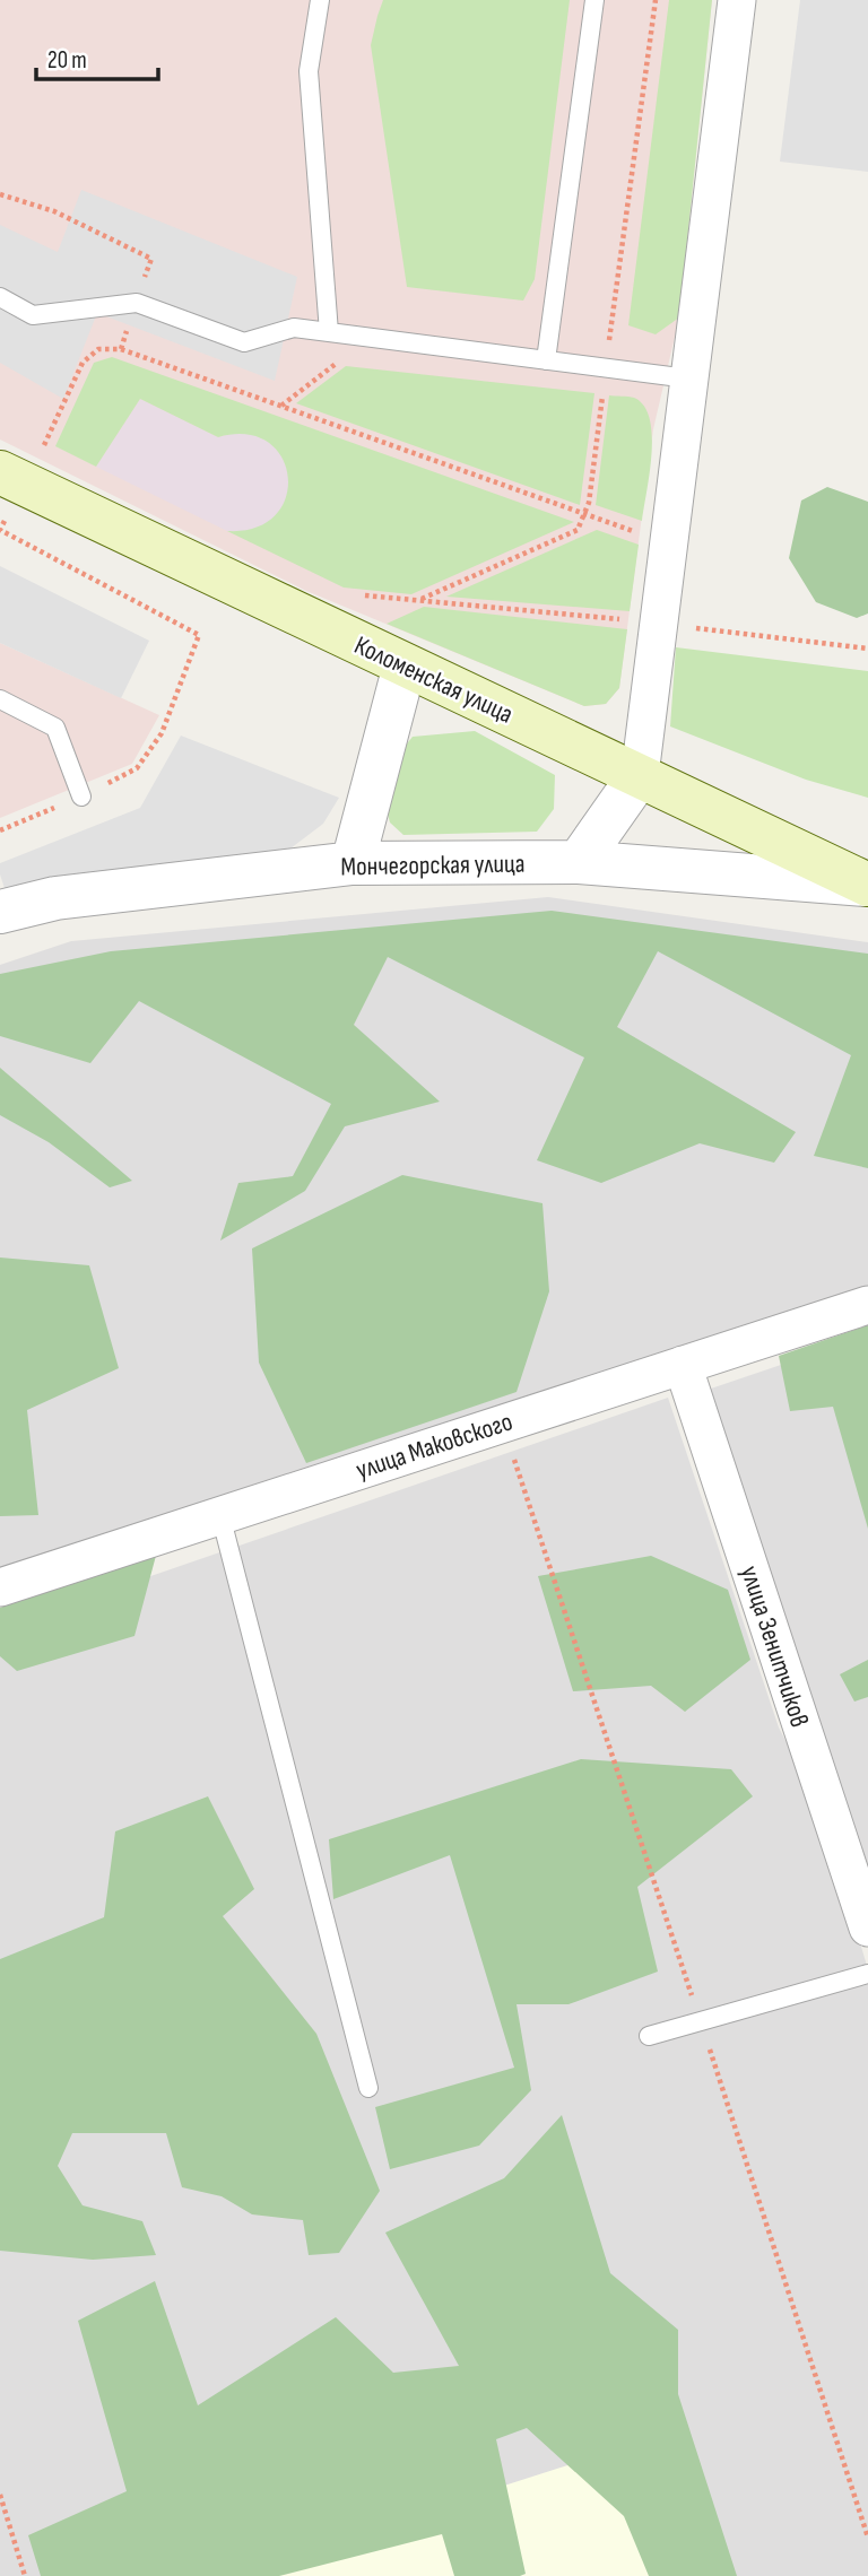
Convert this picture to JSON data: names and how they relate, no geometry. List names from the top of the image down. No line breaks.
{"streets":{"main road":["Коломенская улица"],"street":["Мончегорская улица","улица Маковского","улица Зенитчиков"]},"crossings":[["Коломенская улица","Мончегорская улица"],["улица Маковского","улица Зенитчиков"]],"scale_bar":"20 m"}
